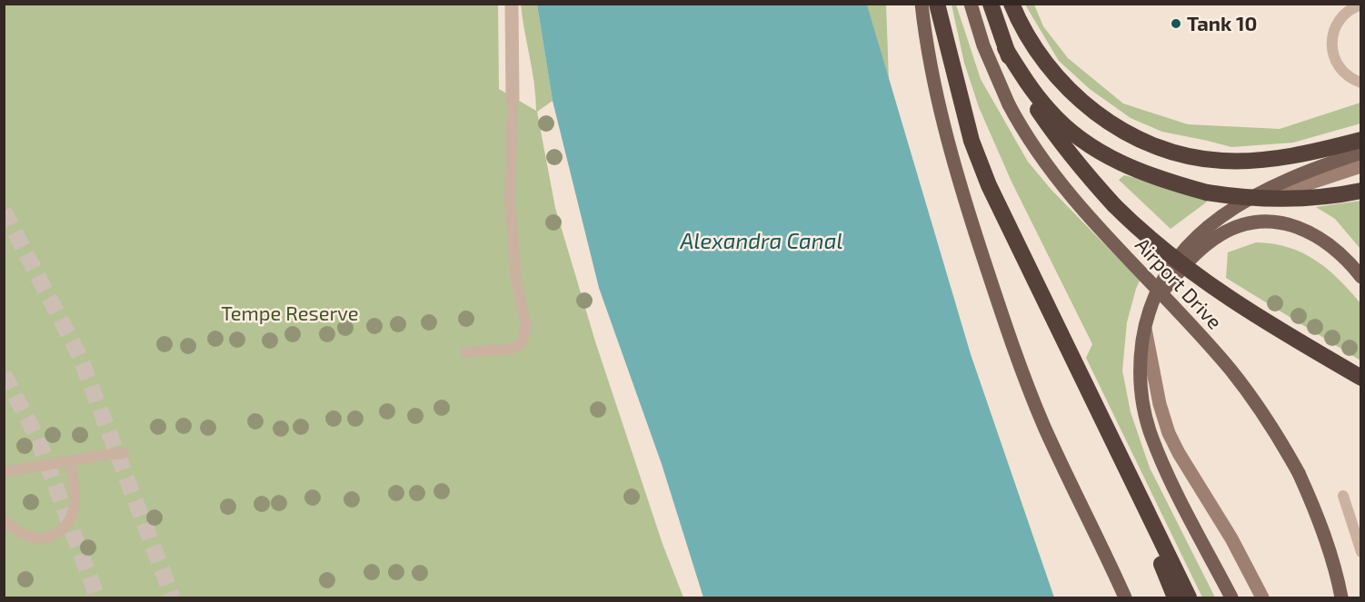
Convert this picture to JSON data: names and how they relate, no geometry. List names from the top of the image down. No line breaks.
{"streets":{"main road":["Airport Drive"]},"water":["Alexandra Canal"],"parks":["Tempe Reserve"],"places":["Tank 10"]}
